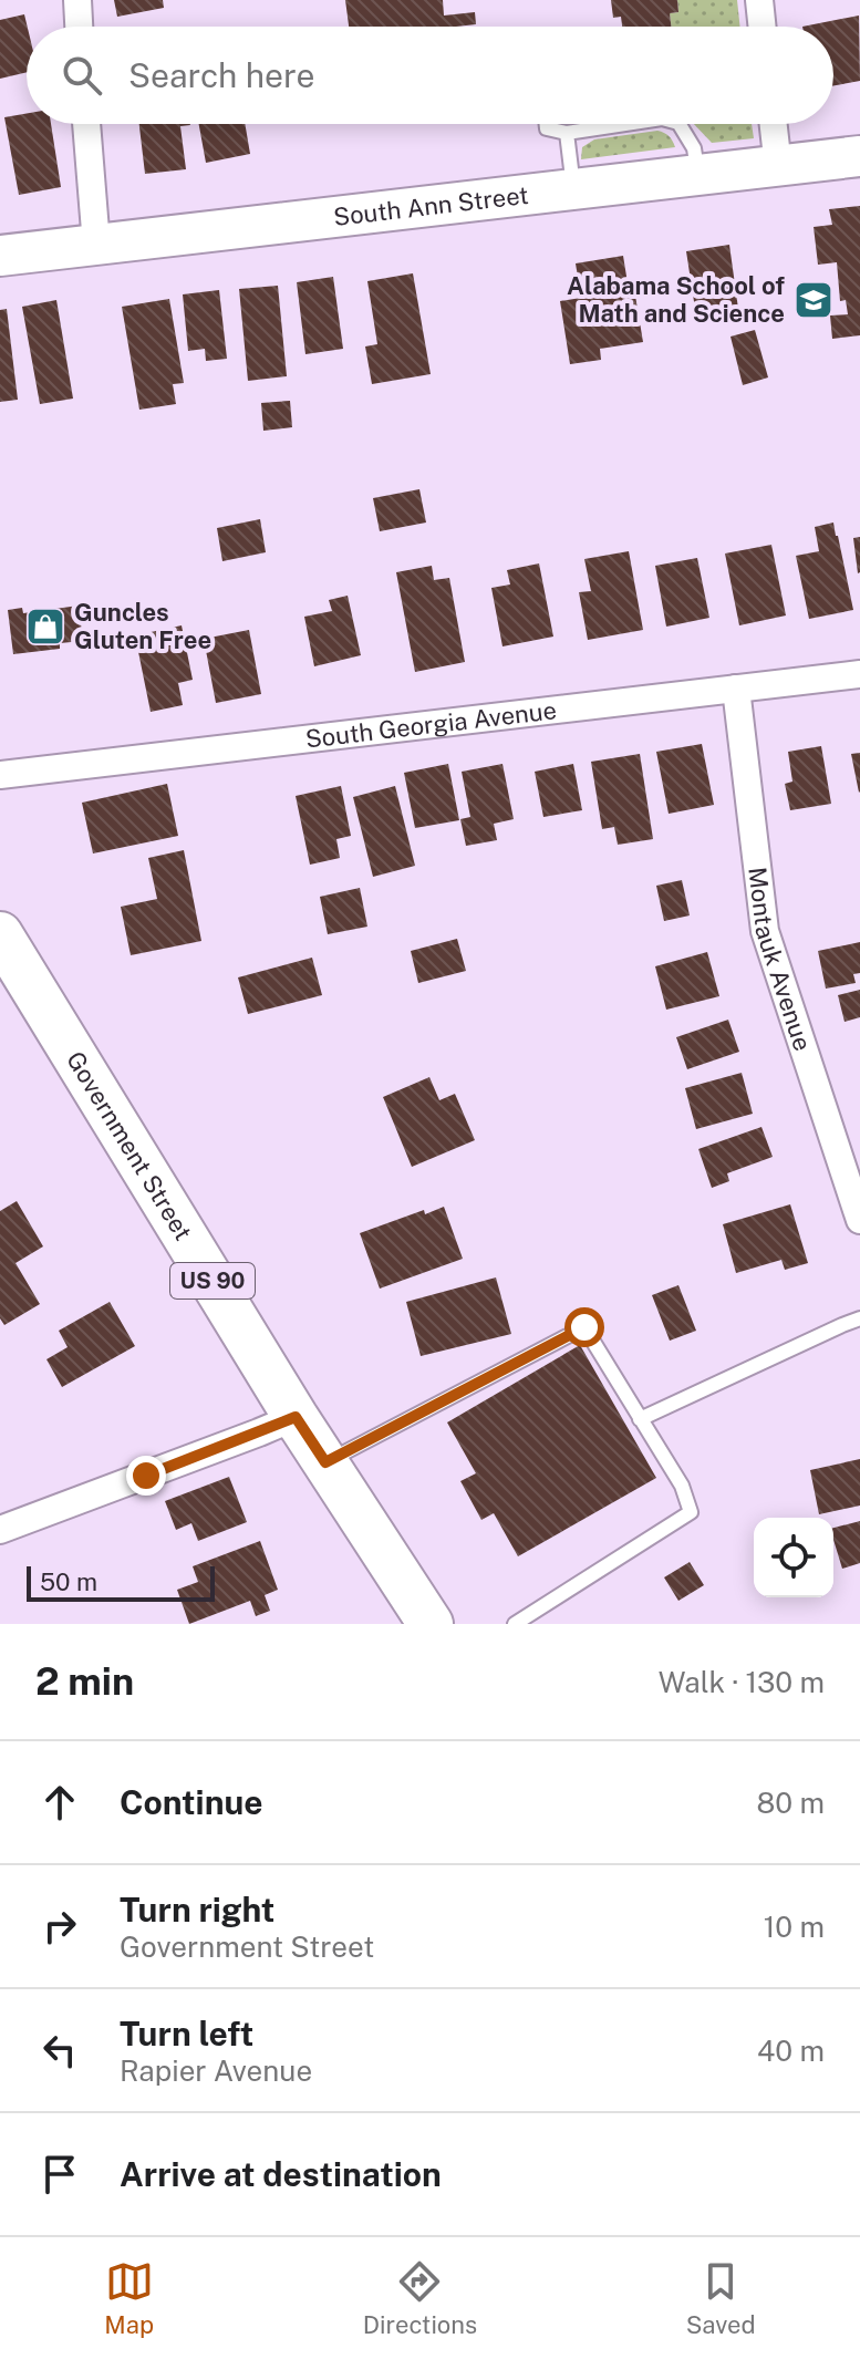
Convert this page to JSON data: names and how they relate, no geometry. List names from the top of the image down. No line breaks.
{"streets":{"main road":["Government Street","US 90"],"street":["South Ann Street","South Georgia Avenue","Montauk Avenue"]},"crossings":[["South Georgia Avenue","Montauk Avenue"]],"places":{"school or university":["Alabama School of Math and Science"],"shop":["Guncles Gluten Free"]},"scale_bar":"50 m","page":{"search":"Search here","scale":"50 m","heading":["2 min","Walk · 130 m"],"list":[["Continue","80 m"],["Turn right","Government Street","10 m"],["Turn left","Rapier Avenue","40 m"],"Arrive at destination"],"nav":["Map","Directions","Saved"]}}
